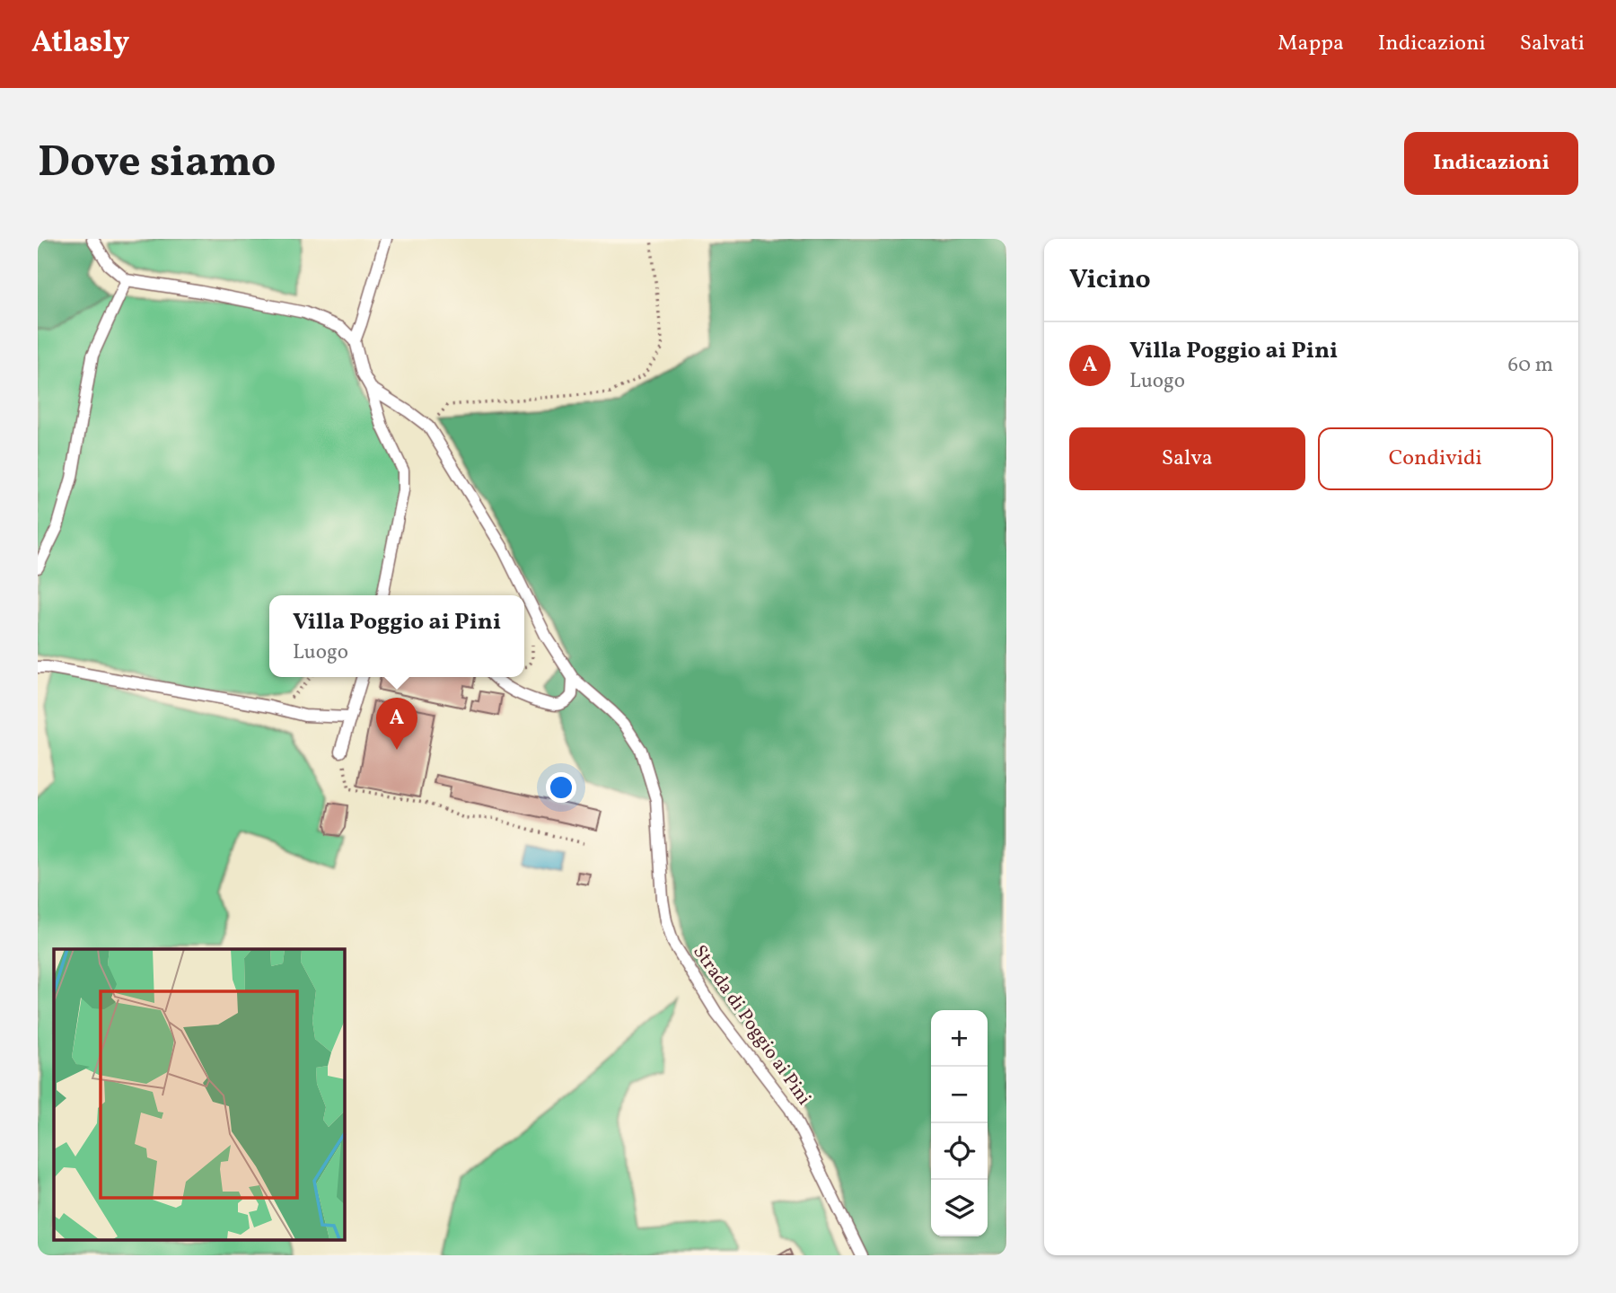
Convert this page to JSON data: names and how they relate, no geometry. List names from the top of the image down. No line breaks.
{"streets":{"lane":["Strada di Poggio ai Pini"]},"page":{"header":"Atlasly","nav":["Mappa","Indicazioni","Salvati"],"buttons":["Indicazioni",["Salva","Condividi"]],"title":"Dove siamo","heading":"Vicino","list":[{"mark":"A","name":"Villa Poggio ai Pini","note":"Luogo","value":"60 m"}],"popup":["Villa Poggio ai Pini","Luogo"],"pins":"A","map_buttons":["+","−"]}}
